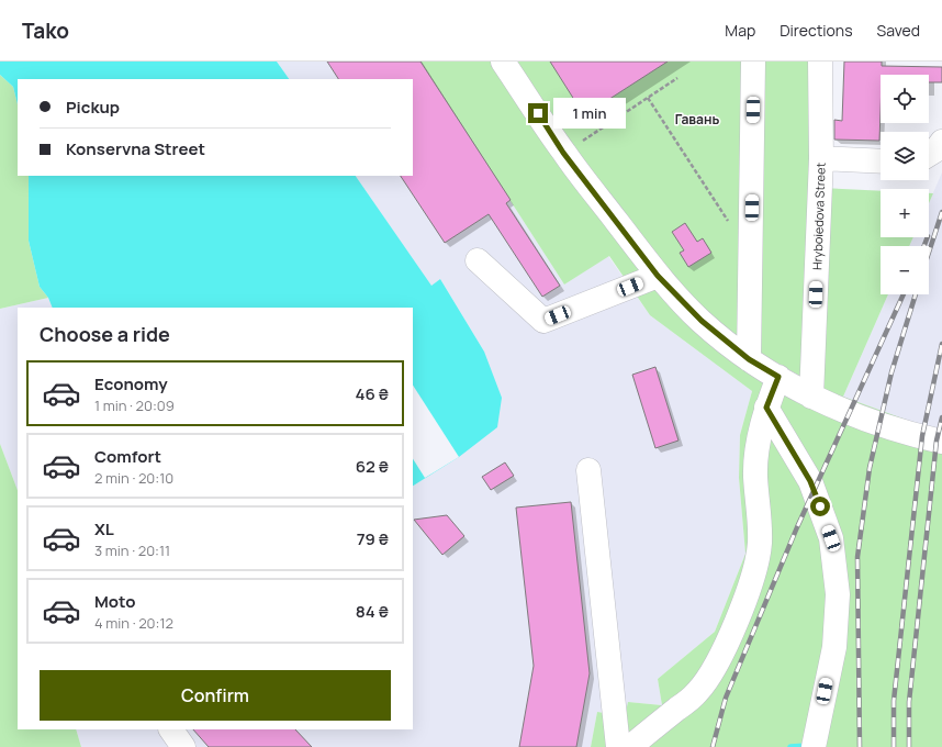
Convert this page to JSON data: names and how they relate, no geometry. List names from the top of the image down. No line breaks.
{"streets":{"street":["Hryboiedova Street"]},"districts":["Гавань"],"page":{"header":"Tako","nav":["Map","Directions","Saved"],"map_buttons":["+","−"],"banner":["Pickup","Konservna Street"],"bubble":"1 min","heading":"Choose a ride","list":[{"name":"Economy","note":"1 min · 20:09","value":"46 ₴"},{"name":"Comfort","note":"2 min · 20:10","value":"62 ₴"},{"name":"XL","note":"3 min · 20:11","value":"79 ₴"},{"name":"Moto","note":"4 min · 20:12","value":"84 ₴"}],"buttons":"Confirm"}}
